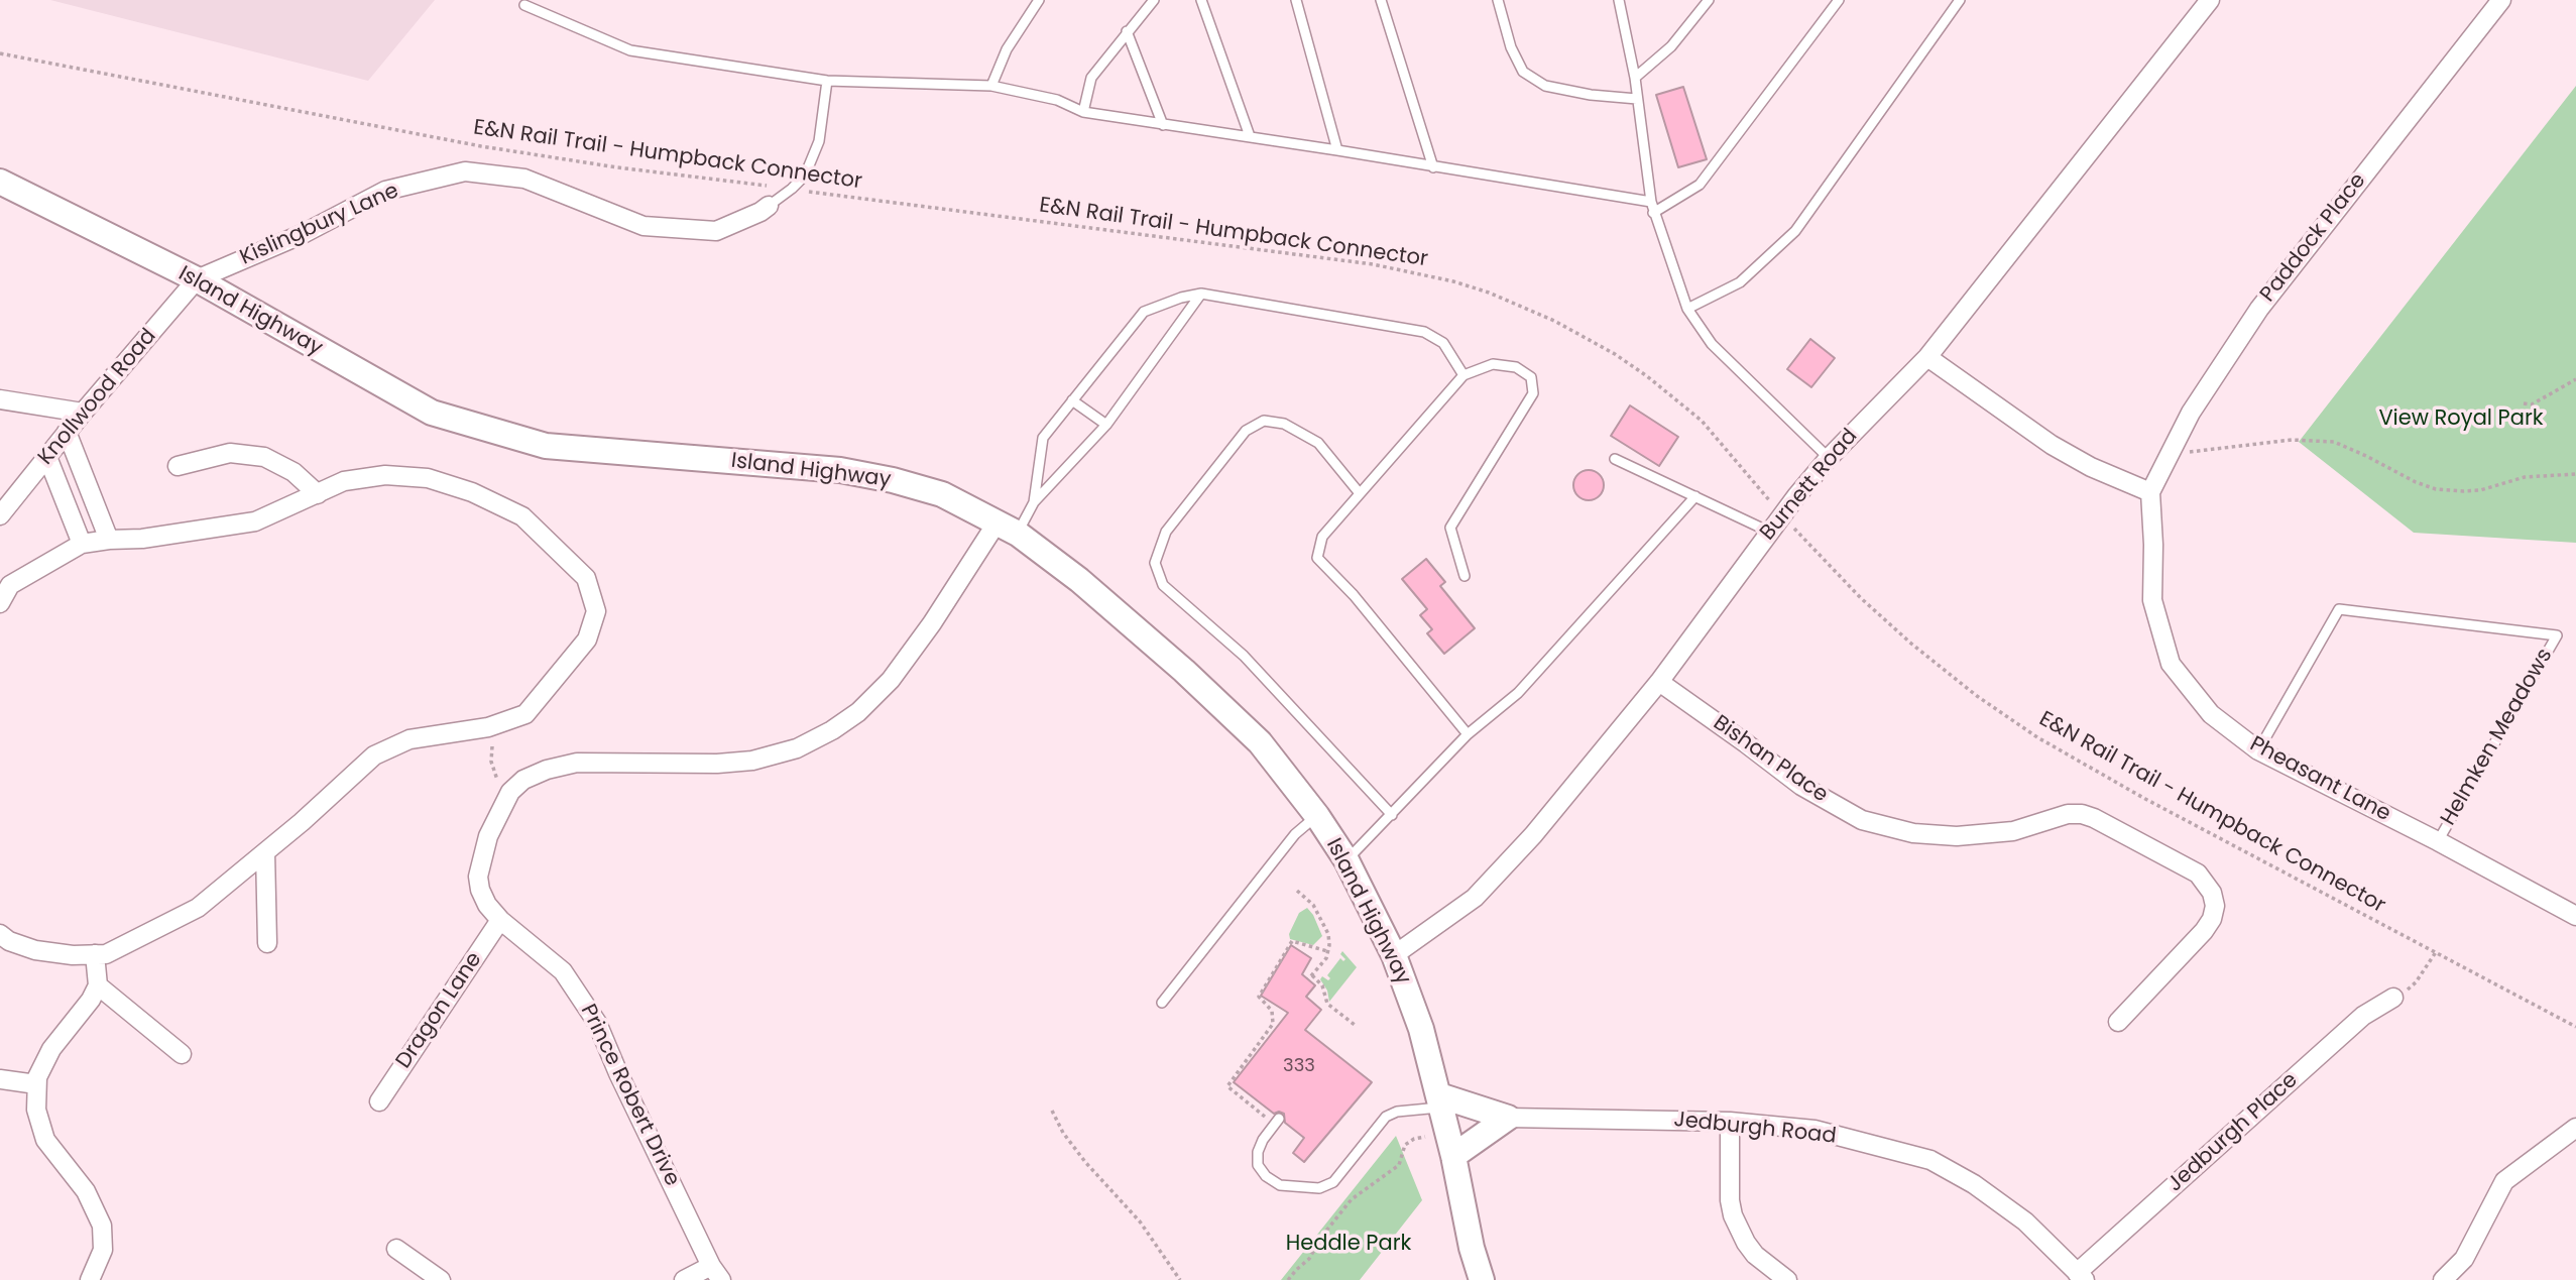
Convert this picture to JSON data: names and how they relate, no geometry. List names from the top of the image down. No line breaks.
{"streets":{"main road":["Island Highway"],"street":["Kislingbury Lane","Paddock Place","Knollwood Road","Burnett Road","Bishan Place","Pheasant Lane","Dragon Lane","Prince Robert Drive","Jedburgh Road","Jedburgh Place"],"lane":["Helmken Meadows"],"path":["E&N Rail Trail - Humpback Connector"]},"crossings":[["E&N Rail Trail - Humpback Connector","Burnett Road"],["Kislingbury Lane","Island Highway"],["Kislingbury Lane","Knollwood Road"],["Paddock Place","Pheasant Lane"],["Island Highway","Knollwood Road"],["Island Highway","Burnett Road"],["Island Highway","Prince Robert Drive"],["Burnett Road","Bishan Place"],["Helmken Meadows","Pheasant Lane"],["Dragon Lane","Prince Robert Drive"],["Jedburgh Road","Jedburgh Place"]],"parks":["View Royal Park","Heddle Park"],"house_numbers":["333"]}
